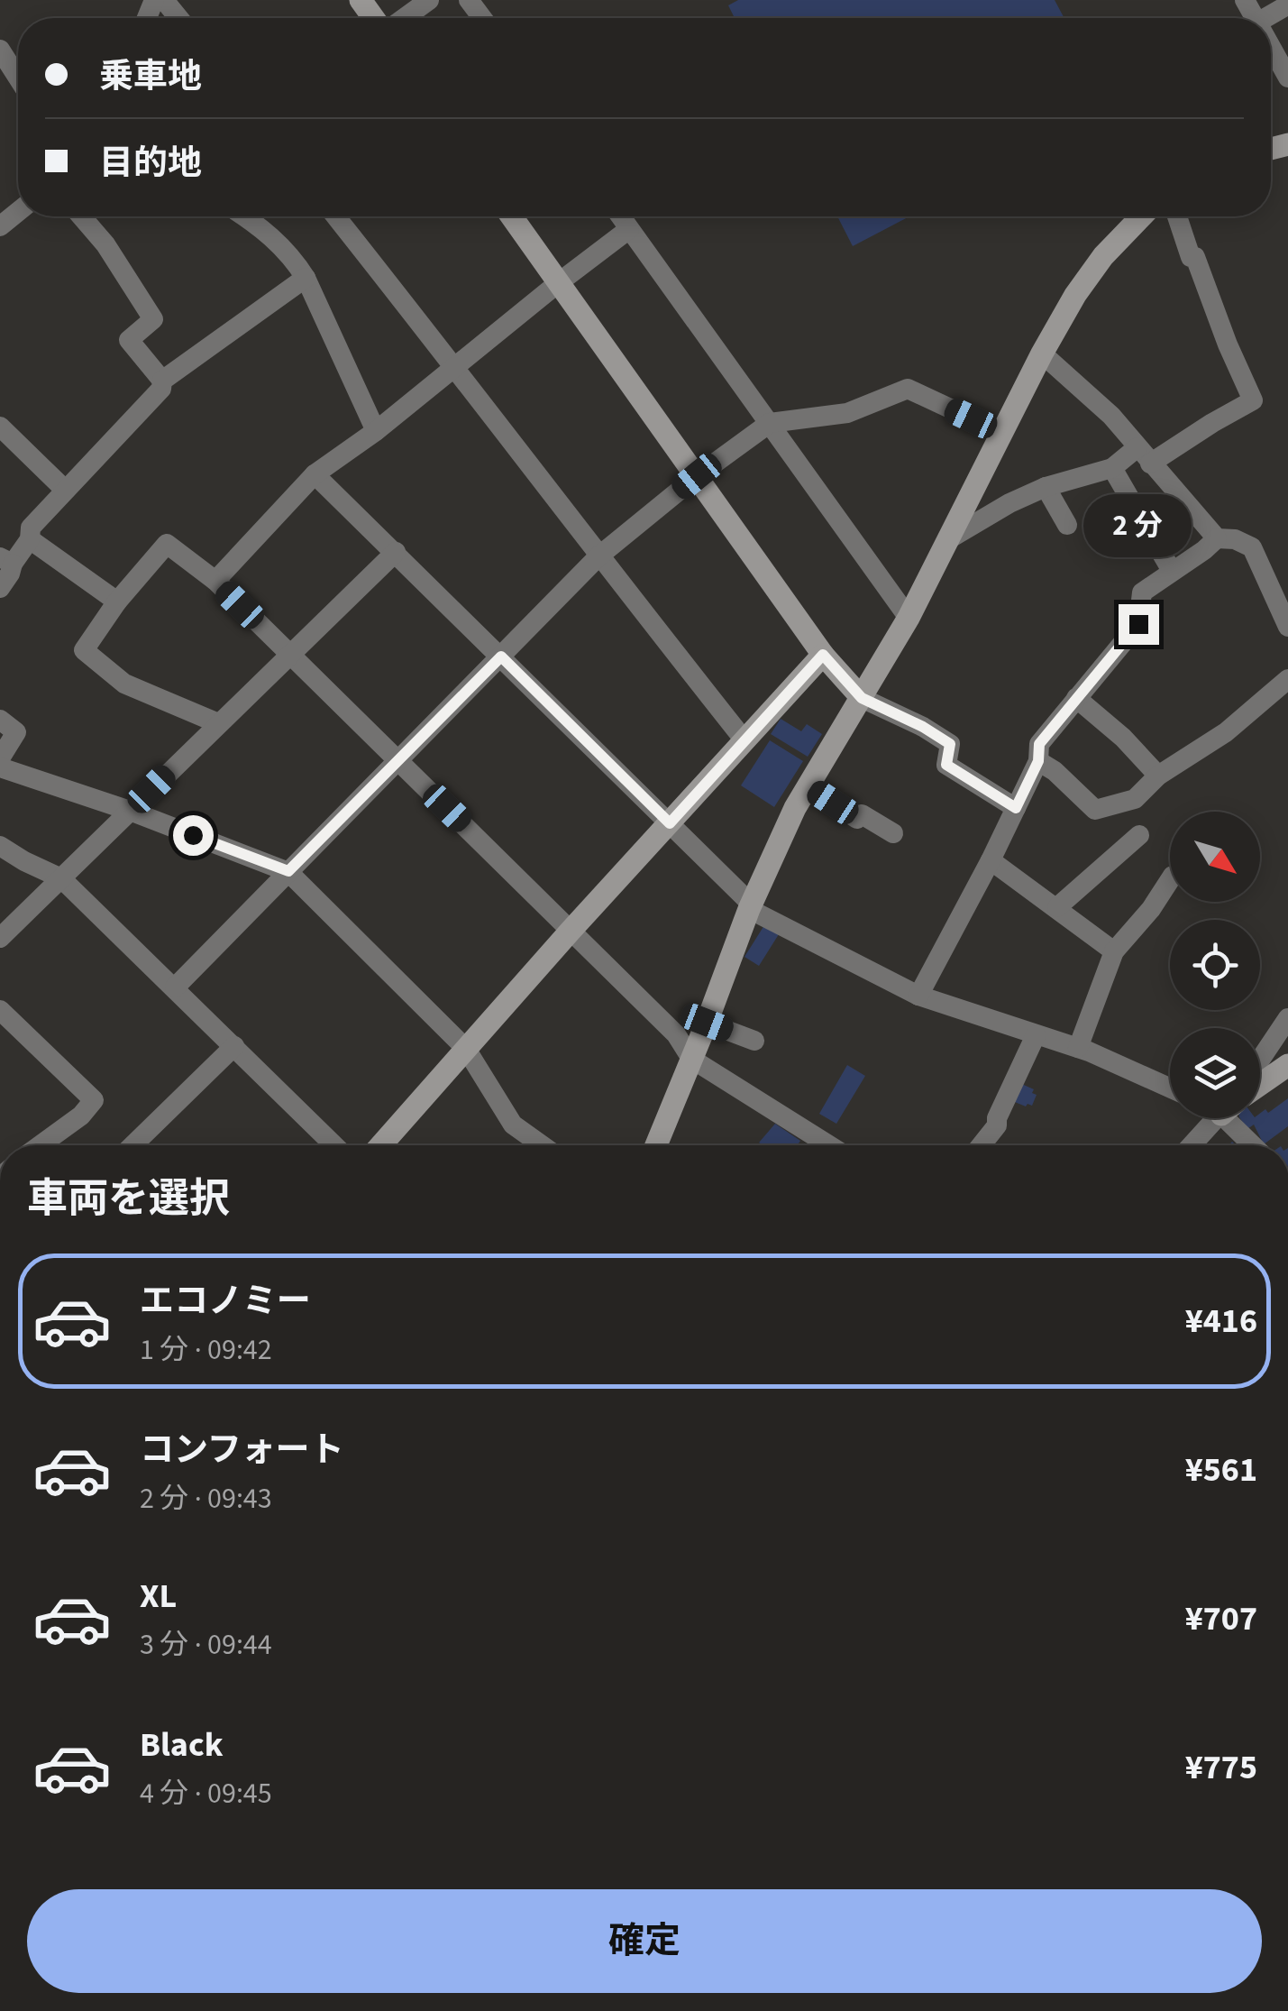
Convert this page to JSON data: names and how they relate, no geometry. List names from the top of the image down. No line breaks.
{"north":"bottom right","page":{"banner":["乗車地","目的地"],"bubble":"2 分","heading":"車両を選択","list":[{"name":"エコノミー","note":"1 分 · 09:42","value":"¥416"},{"name":"コンフォート","note":"2 分 · 09:43","value":"¥561"},{"name":"XL","note":"3 分 · 09:44","value":"¥707"},{"name":"Black","note":"4 分 · 09:45","value":"¥775"}],"buttons":"確定"}}
